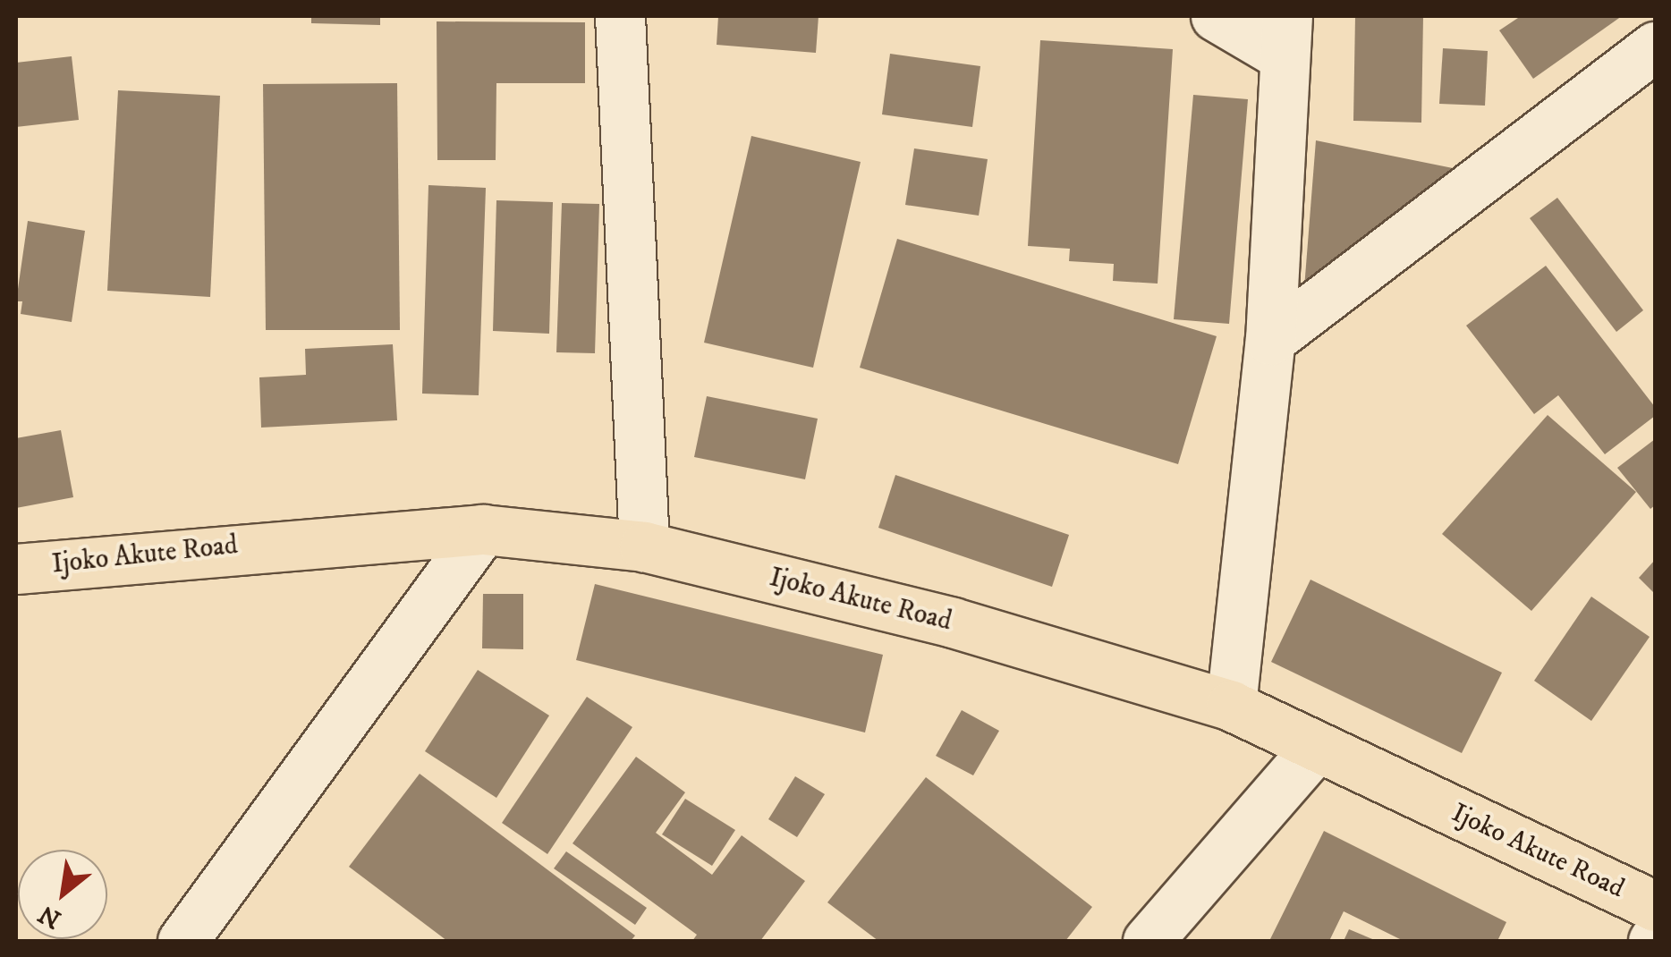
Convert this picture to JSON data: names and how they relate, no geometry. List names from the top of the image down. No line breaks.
{"streets":{"main road":["Ijoko Akute Road"]},"north":"bottom left"}
